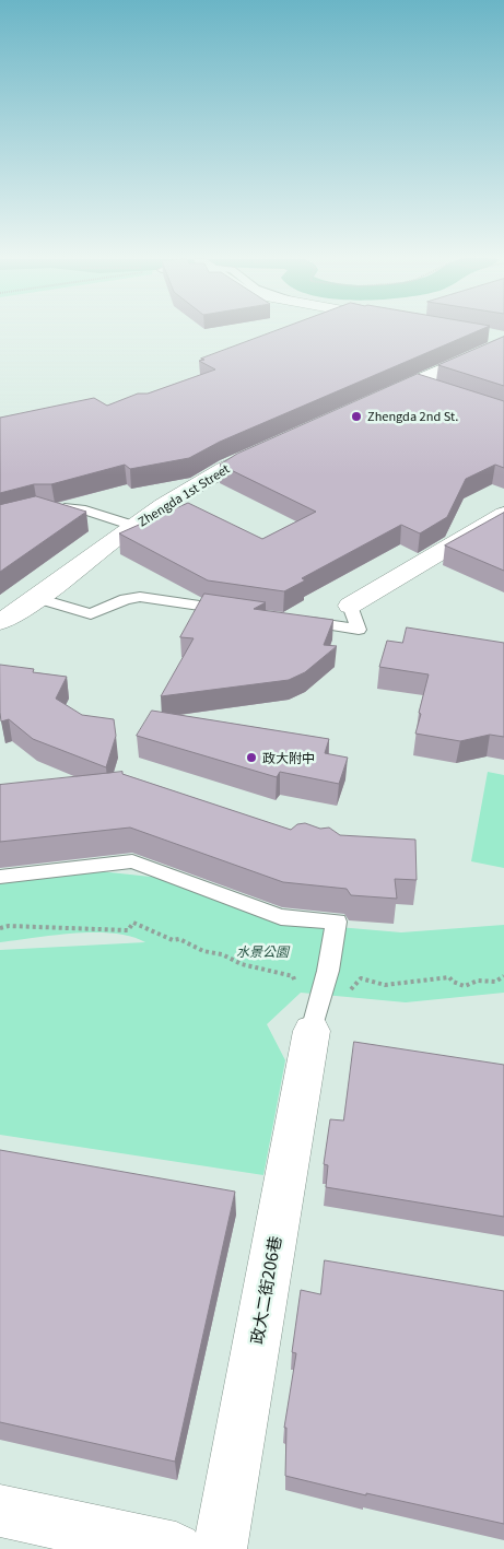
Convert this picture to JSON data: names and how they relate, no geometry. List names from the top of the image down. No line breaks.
{"streets":{"street":["Zhengda 1st Street","政大二街206巷"]},"parks":["水景公園"],"places":["Zhengda 2nd St.","政大附中"]}
